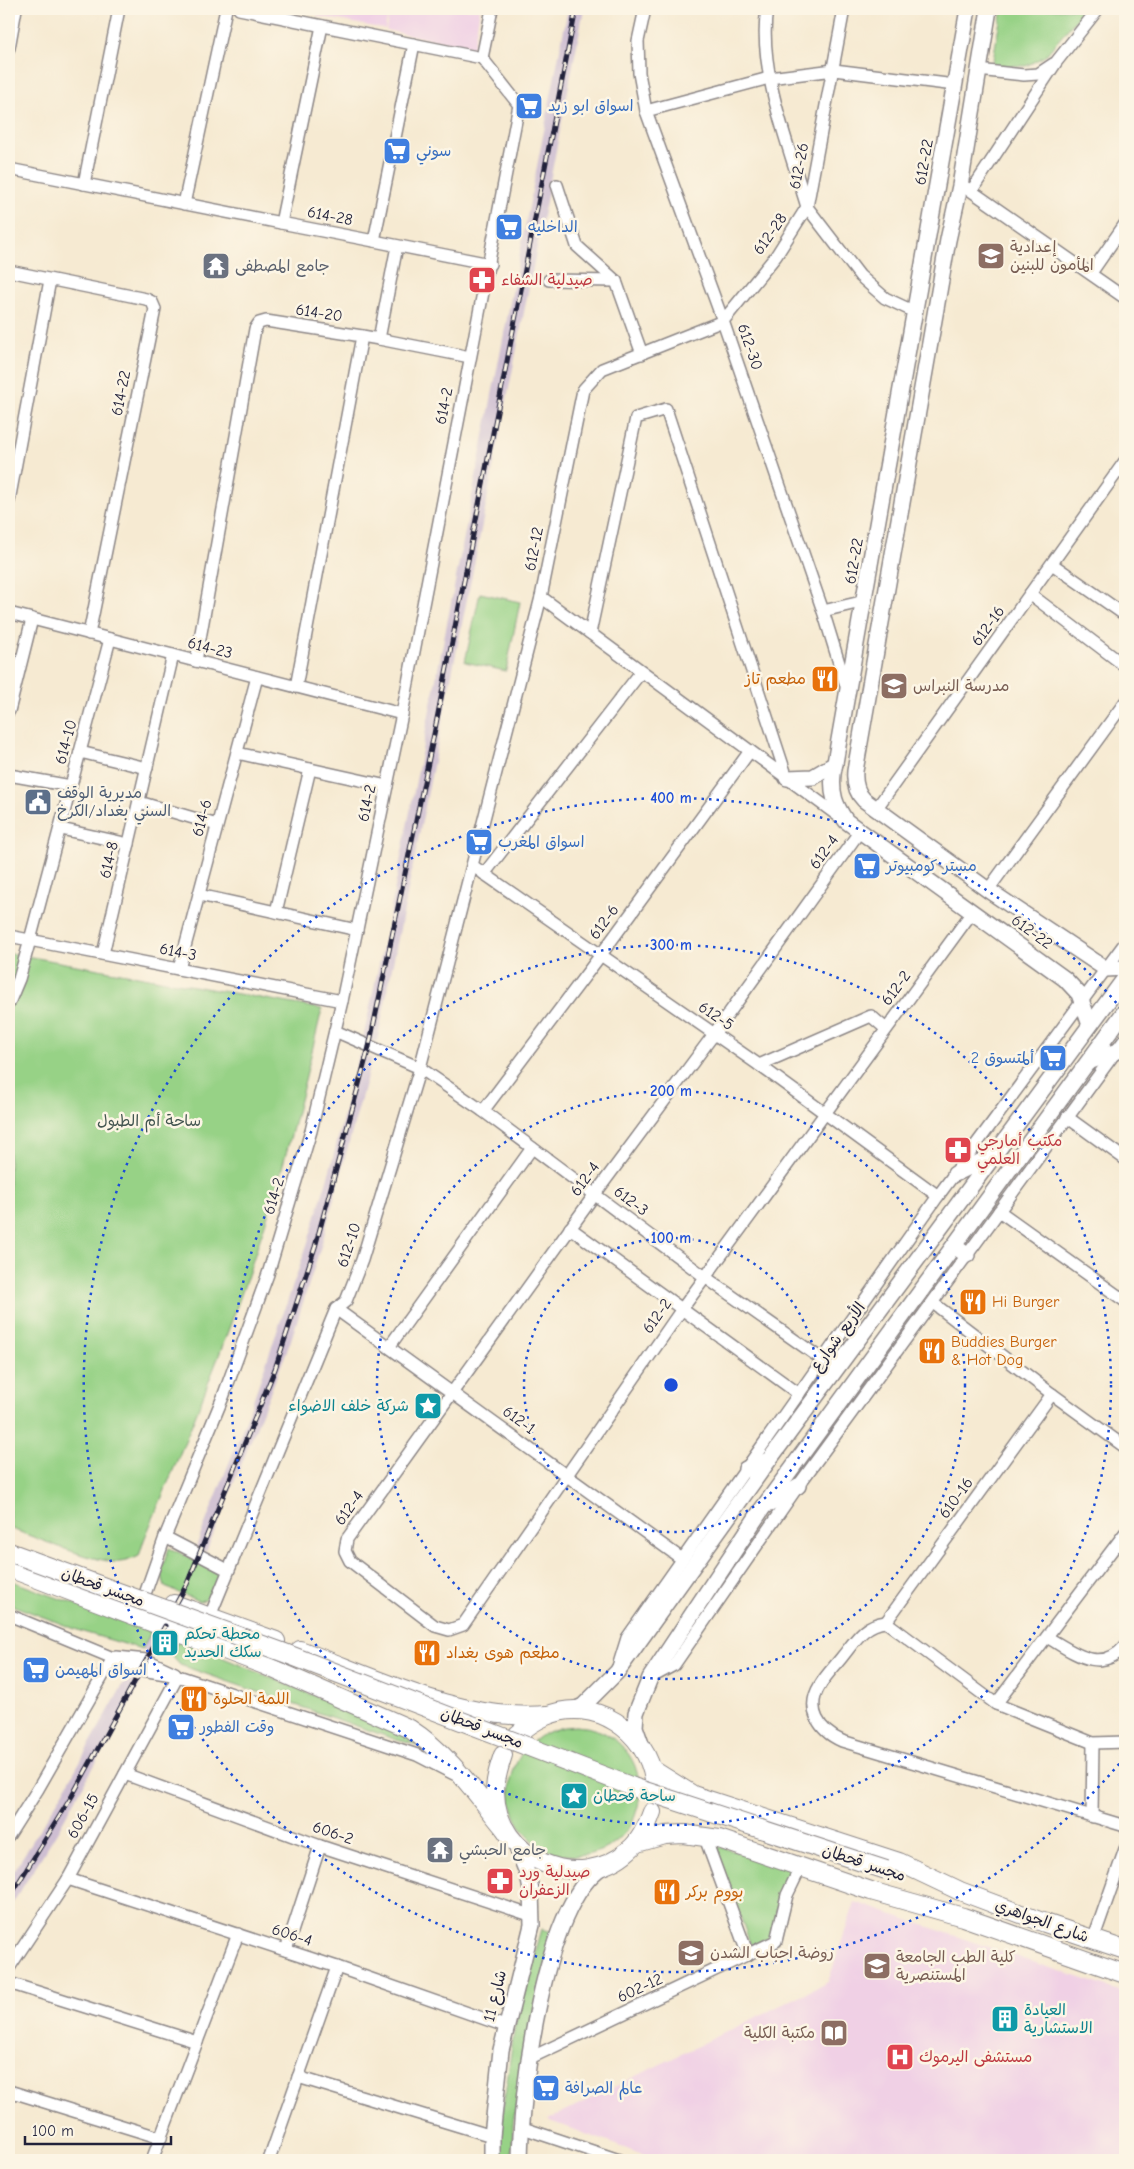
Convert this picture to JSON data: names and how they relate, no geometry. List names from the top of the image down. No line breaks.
{"streets":{"main road":["مجسر قحطان","شارع الجواهري"],"street":["612-22","612-26","614-28","612-28","614-20","612-30","614-22","614-2","612-12","612-16","614-23","614-10","614-6","612-4","614-8","612-6","614-3","612-2","612-5","612-3","612-10","الأربع شوارع","612-1","610-16","606-15","606-2","606-4","602-12","شارع 11"]},"crossings":[["612-22","612-26"],["612-22","612-30"],["612-22","612-16"],["612-22","612-4"],["612-22","612-2"],["612-26","612-28"],["614-28","614-2"],["612-28","612-30"],["612-28","612-12"],["614-20","614-23"],["612-30","612-12"],["614-22","614-23"],["614-2","614-23"],["614-2","614-3"],["614-2","612-3"],["612-12","612-5"],["612-12","612-10"],["614-23","614-10"],["614-23","614-6"],["614-23","614-8"],["614-10","614-3"],["614-6","614-3"],["612-4","612-2"],["612-4","612-5"],["612-4","612-3"],["612-4","612-1"],["614-8","614-3"],["612-6","612-5"],["612-6","612-3"],["612-2","612-5"],["612-2","612-3"],["612-2","612-1"],["612-5","612-10"],["612-3","612-10"],["612-10","612-1"],["مجسر قحطان","شارع الجواهري"],["606-15","606-2"],["606-15","606-4"],["606-2","شارع 11"],["606-4","شارع 11"]],"parks":["ساحة أم الطبول"],"places":{"supermarket":["اسواق ابو زيد","سوني","الداخليه","اسواق المغرب","مستر كومبيوتر","ألمتسوق 2","اسواق المهيمن","وقت الفطور","عالم الصرافة"],"school or university":["إعدادية المأمون للبنين","مدرسة النبراس","روضة احباب الشدن","كلية الطب الجامعة المستنصرية"],"temple":["جامع المصطفى","جامع الحبشي"],"pharmacy":["صيدلية الشفاء","مكتب أمارجي العلمي","صيدلية ورد الزعفران"],"restaurant":["مطعم تاز","Hi Burger","Buddies Burger & Hot Dog","مطعم هوى بغداد","اللمة الحلوة","بووم بركر"],"public building":["مديرية الوقف السني بغداد/الكرخ"],"place":["شركة خلف الاضواء","ساحة قحطان"],"building":["محطة تحكم سكك الحديد","العيادة الاستشارية"],"library":["مكتبة الكلية"],"hospital":["مستشفى اليرموك"]},"scale_bar":"100 m","rings":["400 m","300 m","200 m","100 m"]}
